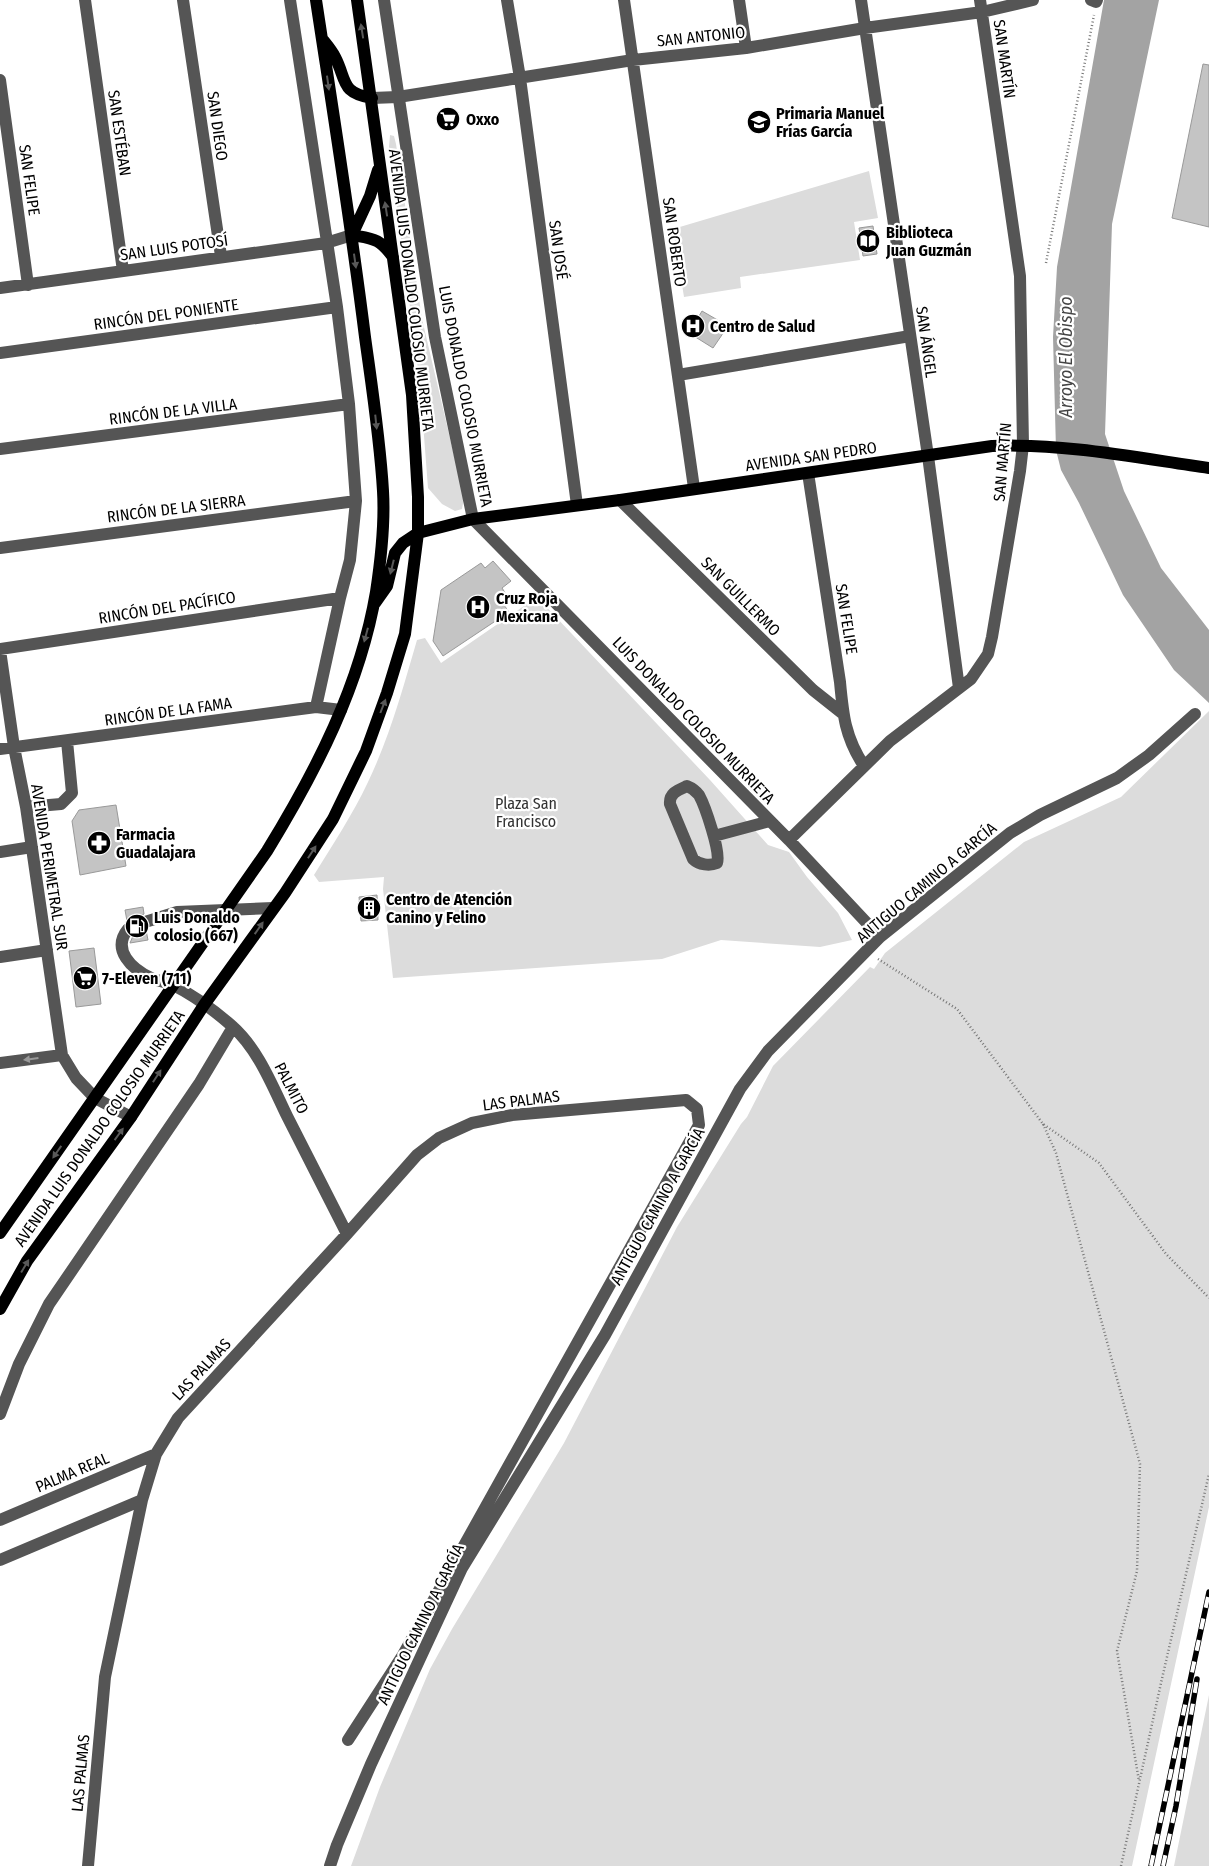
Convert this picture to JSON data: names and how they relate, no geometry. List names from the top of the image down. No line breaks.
{"streets":{"main road":["AVENIDA LUIS DONALDO COLOSIO MURRIETA","AVENIDA SAN PEDRO"],"street":["SAN ANTONIO","SAN MARTÍN","SAN DIEGO","SAN ESTÉBAN","SAN FELIPE","SAN ROBERTO","SAN LUIS POTOSÍ","SAN JOSÉ","RINCÓN DEL PONIENTE","SAN ÁNGEL","LUIS DONALDO COLOSIO MURRIETA","RINCÓN DE LA VILLA","RINCÓN DE LA SIERRA","SAN GUILLERMO","RINCÓN DEL PACÍFICO","RINCÓN DE LA FAMA","AVENIDA PERIMETRAL SUR","ANTIGUO CAMINO A GARCÍA","PALMITO","LAS PALMAS","PALMA REAL"]},"crossings":[["SAN ANTONIO","SAN MARTÍN"],["SAN ANTONIO","SAN ROBERTO"],["SAN ANTONIO","SAN JOSÉ"],["SAN ANTONIO","AVENIDA LUIS DONALDO COLOSIO MURRIETA"],["SAN ANTONIO","SAN ÁNGEL"],["SAN ANTONIO","LUIS DONALDO COLOSIO MURRIETA"],["SAN MARTÍN","SAN FELIPE"],["SAN MARTÍN","SAN ÁNGEL"],["SAN MARTÍN","LUIS DONALDO COLOSIO MURRIETA"],["SAN MARTÍN","AVENIDA SAN PEDRO"],["SAN DIEGO","SAN LUIS POTOSÍ"],["SAN ESTÉBAN","SAN LUIS POTOSÍ"],["SAN FELIPE","SAN LUIS POTOSÍ"],["SAN FELIPE","AVENIDA SAN PEDRO"],["SAN FELIPE","SAN GUILLERMO"],["SAN ROBERTO","AVENIDA SAN PEDRO"],["SAN LUIS POTOSÍ","AVENIDA LUIS DONALDO COLOSIO MURRIETA"],["SAN JOSÉ","AVENIDA SAN PEDRO"],["AVENIDA LUIS DONALDO COLOSIO MURRIETA","AVENIDA SAN PEDRO"],["AVENIDA LUIS DONALDO COLOSIO MURRIETA","RINCÓN DE LA FAMA"],["AVENIDA LUIS DONALDO COLOSIO MURRIETA","AVENIDA PERIMETRAL SUR"],["AVENIDA LUIS DONALDO COLOSIO MURRIETA","PALMITO"],["SAN ÁNGEL","AVENIDA SAN PEDRO"],["LUIS DONALDO COLOSIO MURRIETA","AVENIDA SAN PEDRO"],["LUIS DONALDO COLOSIO MURRIETA","ANTIGUO CAMINO A GARCÍA"],["AVENIDA SAN PEDRO","SAN GUILLERMO"],["RINCÓN DEL PACÍFICO","AVENIDA PERIMETRAL SUR"],["RINCÓN DE LA FAMA","AVENIDA PERIMETRAL SUR"],["PALMITO","LAS PALMAS"],["LAS PALMAS","PALMA REAL"]],"water":["Arroyo El Obispo"],"parks":["Plaza San Francisco"],"places":{"supermarket":["Oxxo","7-Eleven (711)"],"school or university":["Primaria Manuel Frías García"],"library":["Biblioteca Juan Guzmán"],"hospital":["Centro de Salud","Cruz Roja Mexicana"],"pharmacy":["Farmacia Guadalajara"],"building":["Centro de Atención Canino y Felino"],"fuel station":["Luis Donaldo colosio (667)"]}}
